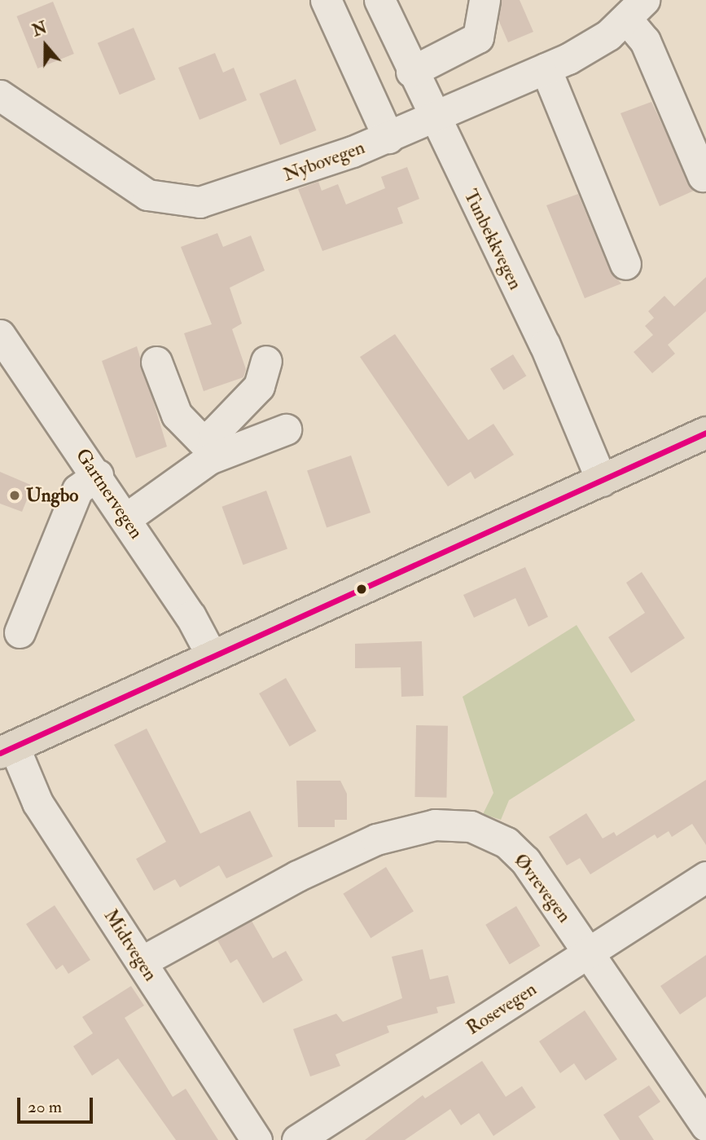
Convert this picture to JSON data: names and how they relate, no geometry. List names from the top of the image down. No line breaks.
{"streets":{"street":["Nybovegen","Tunbekkvegen","Gartnervegen","Øvrevegen","Midtvegen","Rosevegen"]},"crossings":[["Nybovegen","Tunbekkvegen"],["Øvrevegen","Midtvegen"],["Øvrevegen","Rosevegen"]],"places":["Ungbo"],"scale_bar":"20 m","north":"top"}
